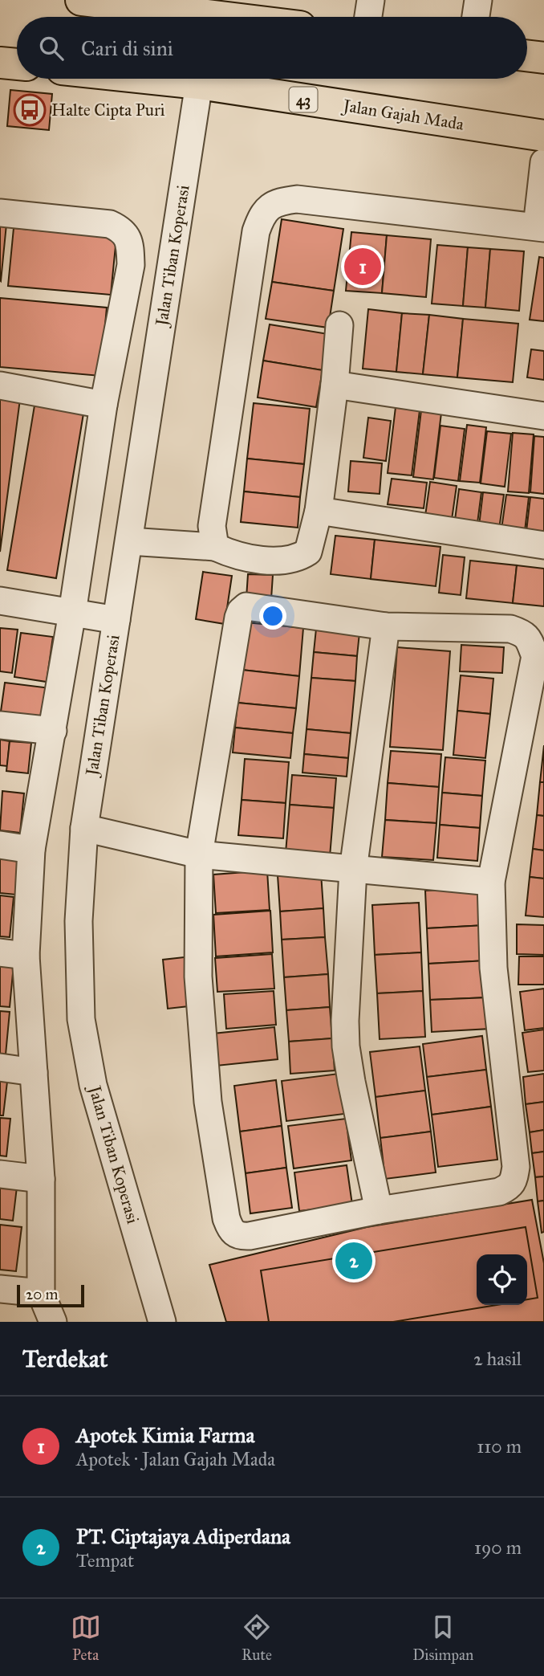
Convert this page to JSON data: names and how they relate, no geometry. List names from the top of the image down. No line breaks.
{"streets":{"highway":["43","Jalan Gajah Mada"],"street":["Jalan Tiban Koperasi"]},"crossings":[["Jalan Gajah Mada","Jalan Tiban Koperasi"]],"places":{"bus stop":["Halte Cipta Puri"]},"scale_bar":"20 m","page":{"search":"Cari di sini","pins":["1","2"],"scale":"20 m","heading":["Terdekat","2 hasil"],"list":[{"mark":"1","name":"Apotek Kimia Farma","note":"Apotek · Jalan Gajah Mada","value":"110 m"},{"mark":"2","name":"PT. Ciptajaya Adiperdana","note":"Tempat","value":"190 m"}],"nav":["Peta","Rute","Disimpan"]}}
